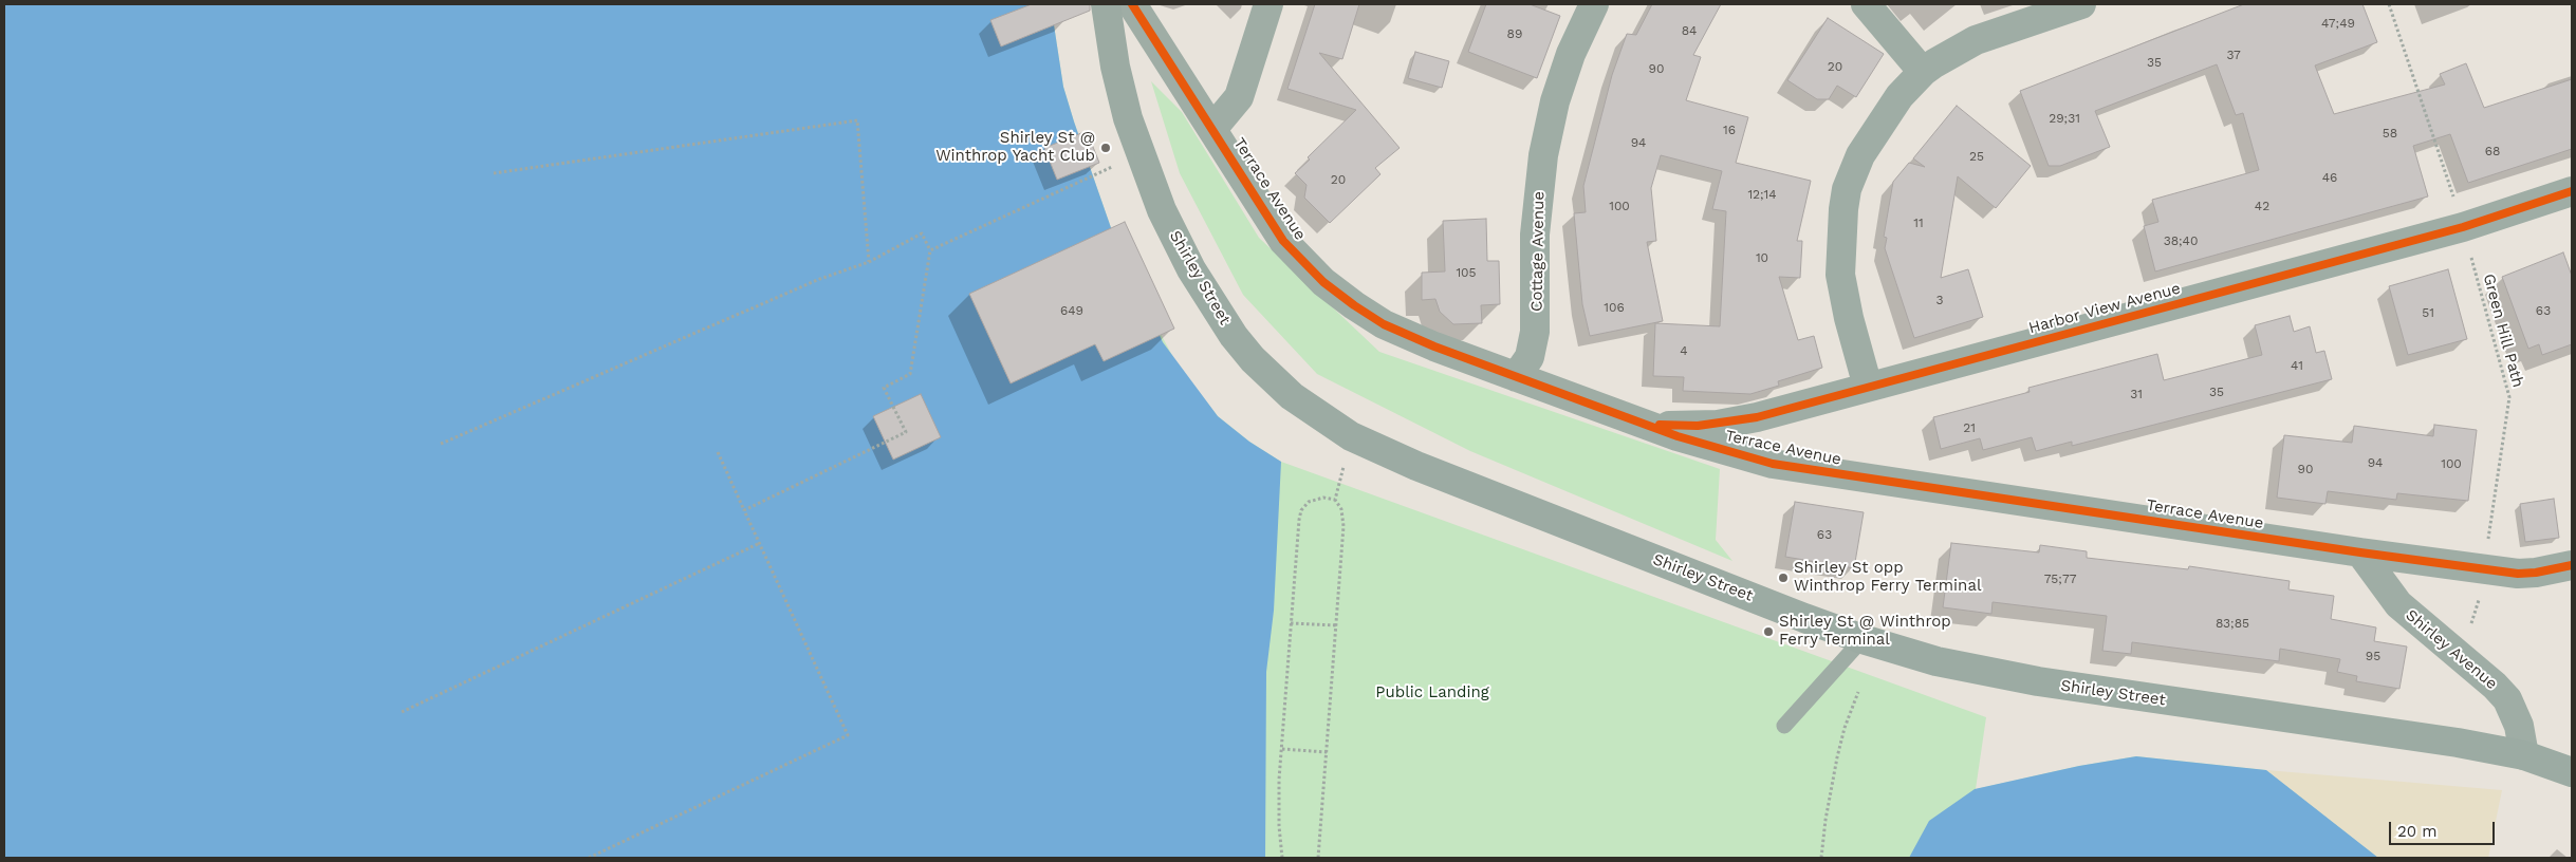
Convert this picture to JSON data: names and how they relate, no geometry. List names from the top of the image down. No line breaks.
{"streets":{"main road":["Shirley Street"],"street":["Terrace Avenue","Cottage Avenue","Harbor View Avenue","Shirley Avenue"],"path":["Green Hill Path"]},"crossings":[["Terrace Avenue","Cottage Avenue"],["Terrace Avenue","Harbor View Avenue"],["Terrace Avenue","Shirley Avenue"],["Shirley Street","Shirley Avenue"]],"parks":["Public Landing"],"places":["Shirley St @ Winthrop Yacht Club","Shirley St opp Winthrop Ferry Terminal","Shirley St @ Winthrop Ferry Terminal"],"house_numbers":["47;49","84","89","37","35","20","90","29;31","16","58","94","68","25","46","20","12;14","100","42","11","38;40","10","105","3","106","649","63","51","4","41","35","31","21","94","100","90","63","75;77","83;85","95"],"scale_bar":"20 m"}
